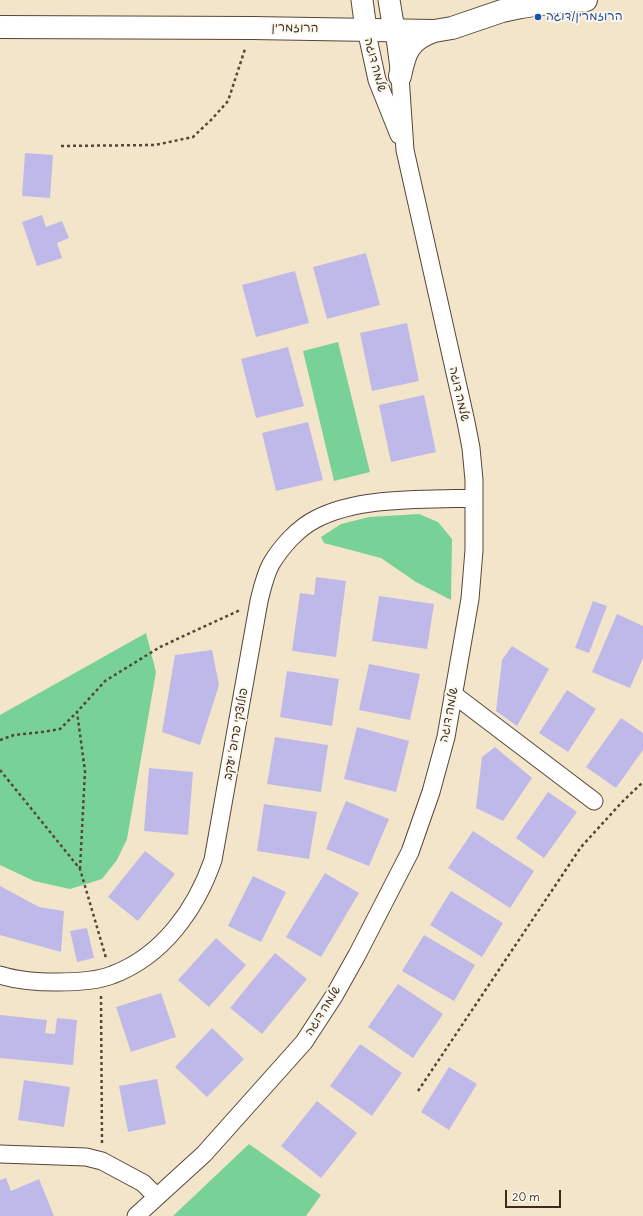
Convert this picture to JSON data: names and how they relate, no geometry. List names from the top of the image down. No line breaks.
{"streets":{"main road":["הרוזמרין"],"street":["שלמה דוגה","פולוצקי פרופ' יעקב"]},"crossings":[["הרוזמרין","שלמה דוגה"],["שלמה דוגה","פולוצקי פרופ' יעקב"]],"places":["הרוזמרין/דוגה"],"scale_bar":"20 m"}
